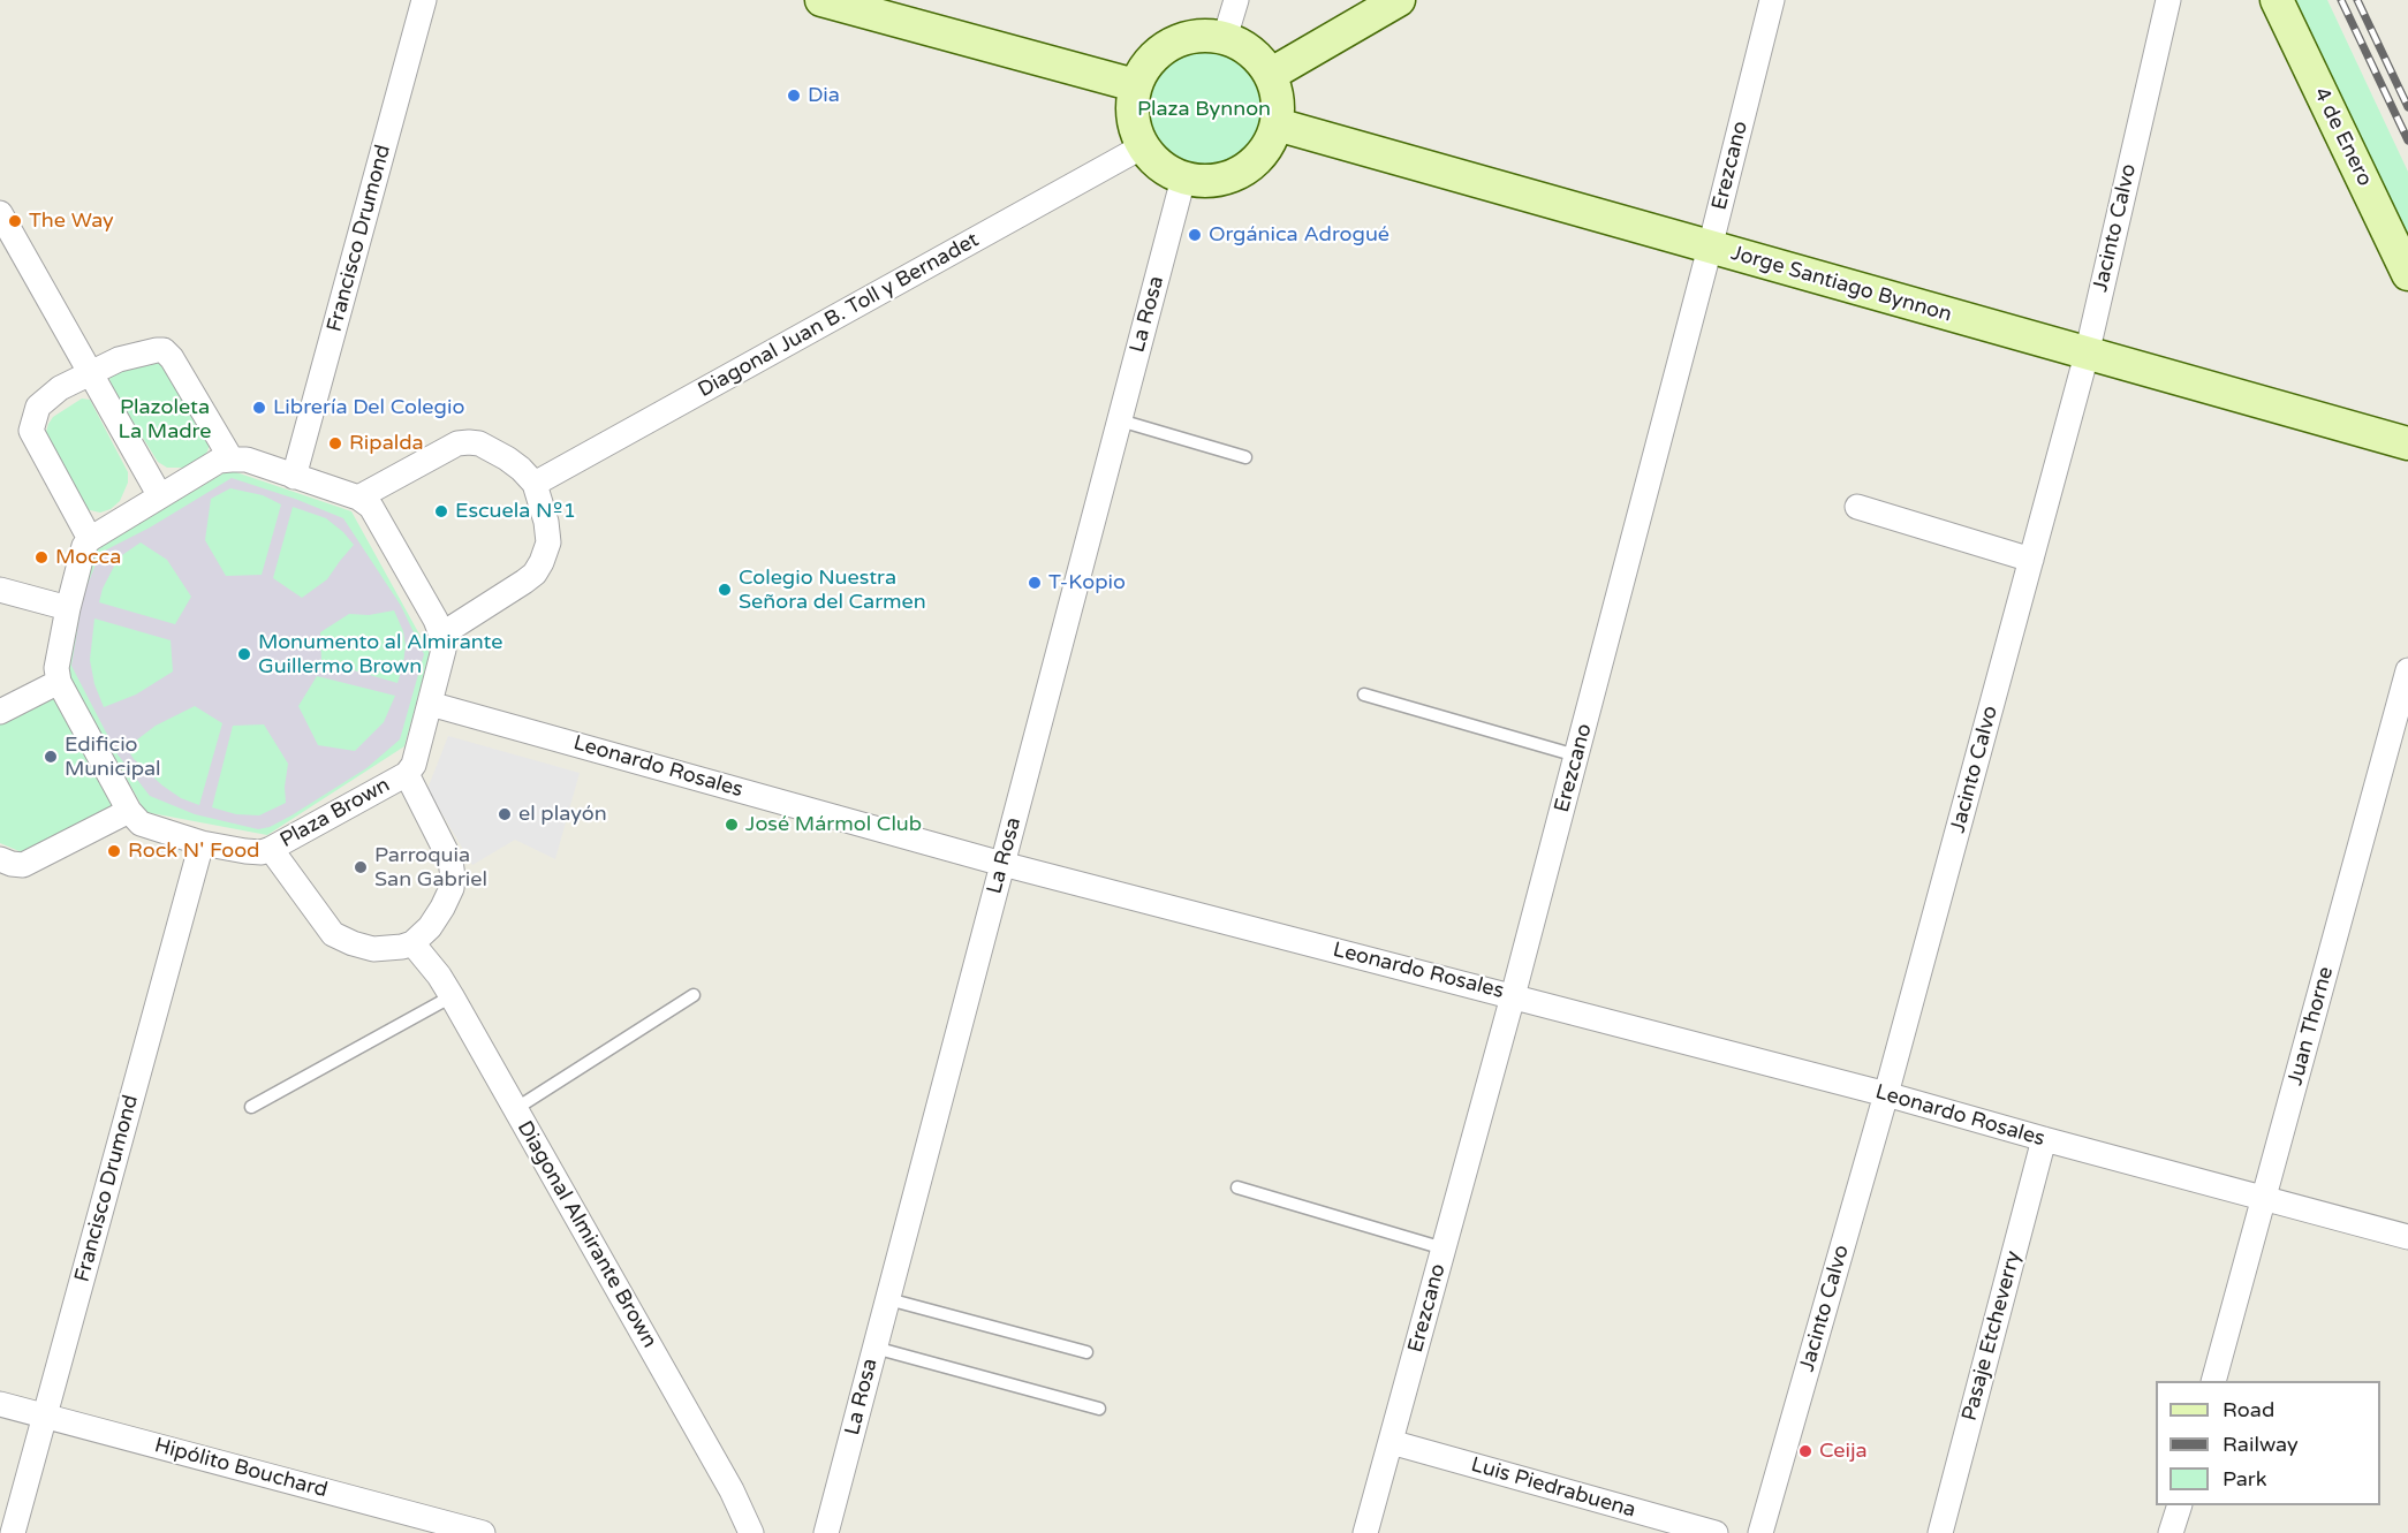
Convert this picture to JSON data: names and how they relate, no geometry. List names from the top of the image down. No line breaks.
{"streets":{"street":["4 de Enero","Erezcano","Jacinto Calvo","Francisco Drumond","Jorge Santiago Bynnon","La Rosa","Diagonal Juan B. Toll y Bernadet","Leonardo Rosales","Plaza Brown","Juan Thorne","Diagonal Almirante Brown","Pasaje Etcheverry","Hipólito Bouchard","Luis Piedrabuena"]},"crossings":[["Erezcano","Jorge Santiago Bynnon"],["Erezcano","Leonardo Rosales"],["Erezcano","Luis Piedrabuena"],["Jacinto Calvo","Jorge Santiago Bynnon"],["Jacinto Calvo","Leonardo Rosales"],["Francisco Drumond","Plaza Brown"],["Francisco Drumond","Hipólito Bouchard"],["Jorge Santiago Bynnon","La Rosa"],["Jorge Santiago Bynnon","Diagonal Juan B. Toll y Bernadet"],["La Rosa","Diagonal Juan B. Toll y Bernadet"],["La Rosa","Leonardo Rosales"],["Leonardo Rosales","Plaza Brown"],["Leonardo Rosales","Juan Thorne"],["Leonardo Rosales","Pasaje Etcheverry"]],"parks":["Plaza Bynnon","Plazoleta La Madre"],"places":["Dia","The Way","Orgánica Adrogué","Librería Del Colegio","Ripalda","Escuela Nº1","Mocca","T-Kopio","Colegio Nuestra Señora del Carmen","Monumento al Almirante Guillermo Brown","Edificio Municipal","el playón","José Mármol Club","Rock N' Food","Parroquia San Gabriel","Ceija"],"legend":["Road","Railway","Park"]}
